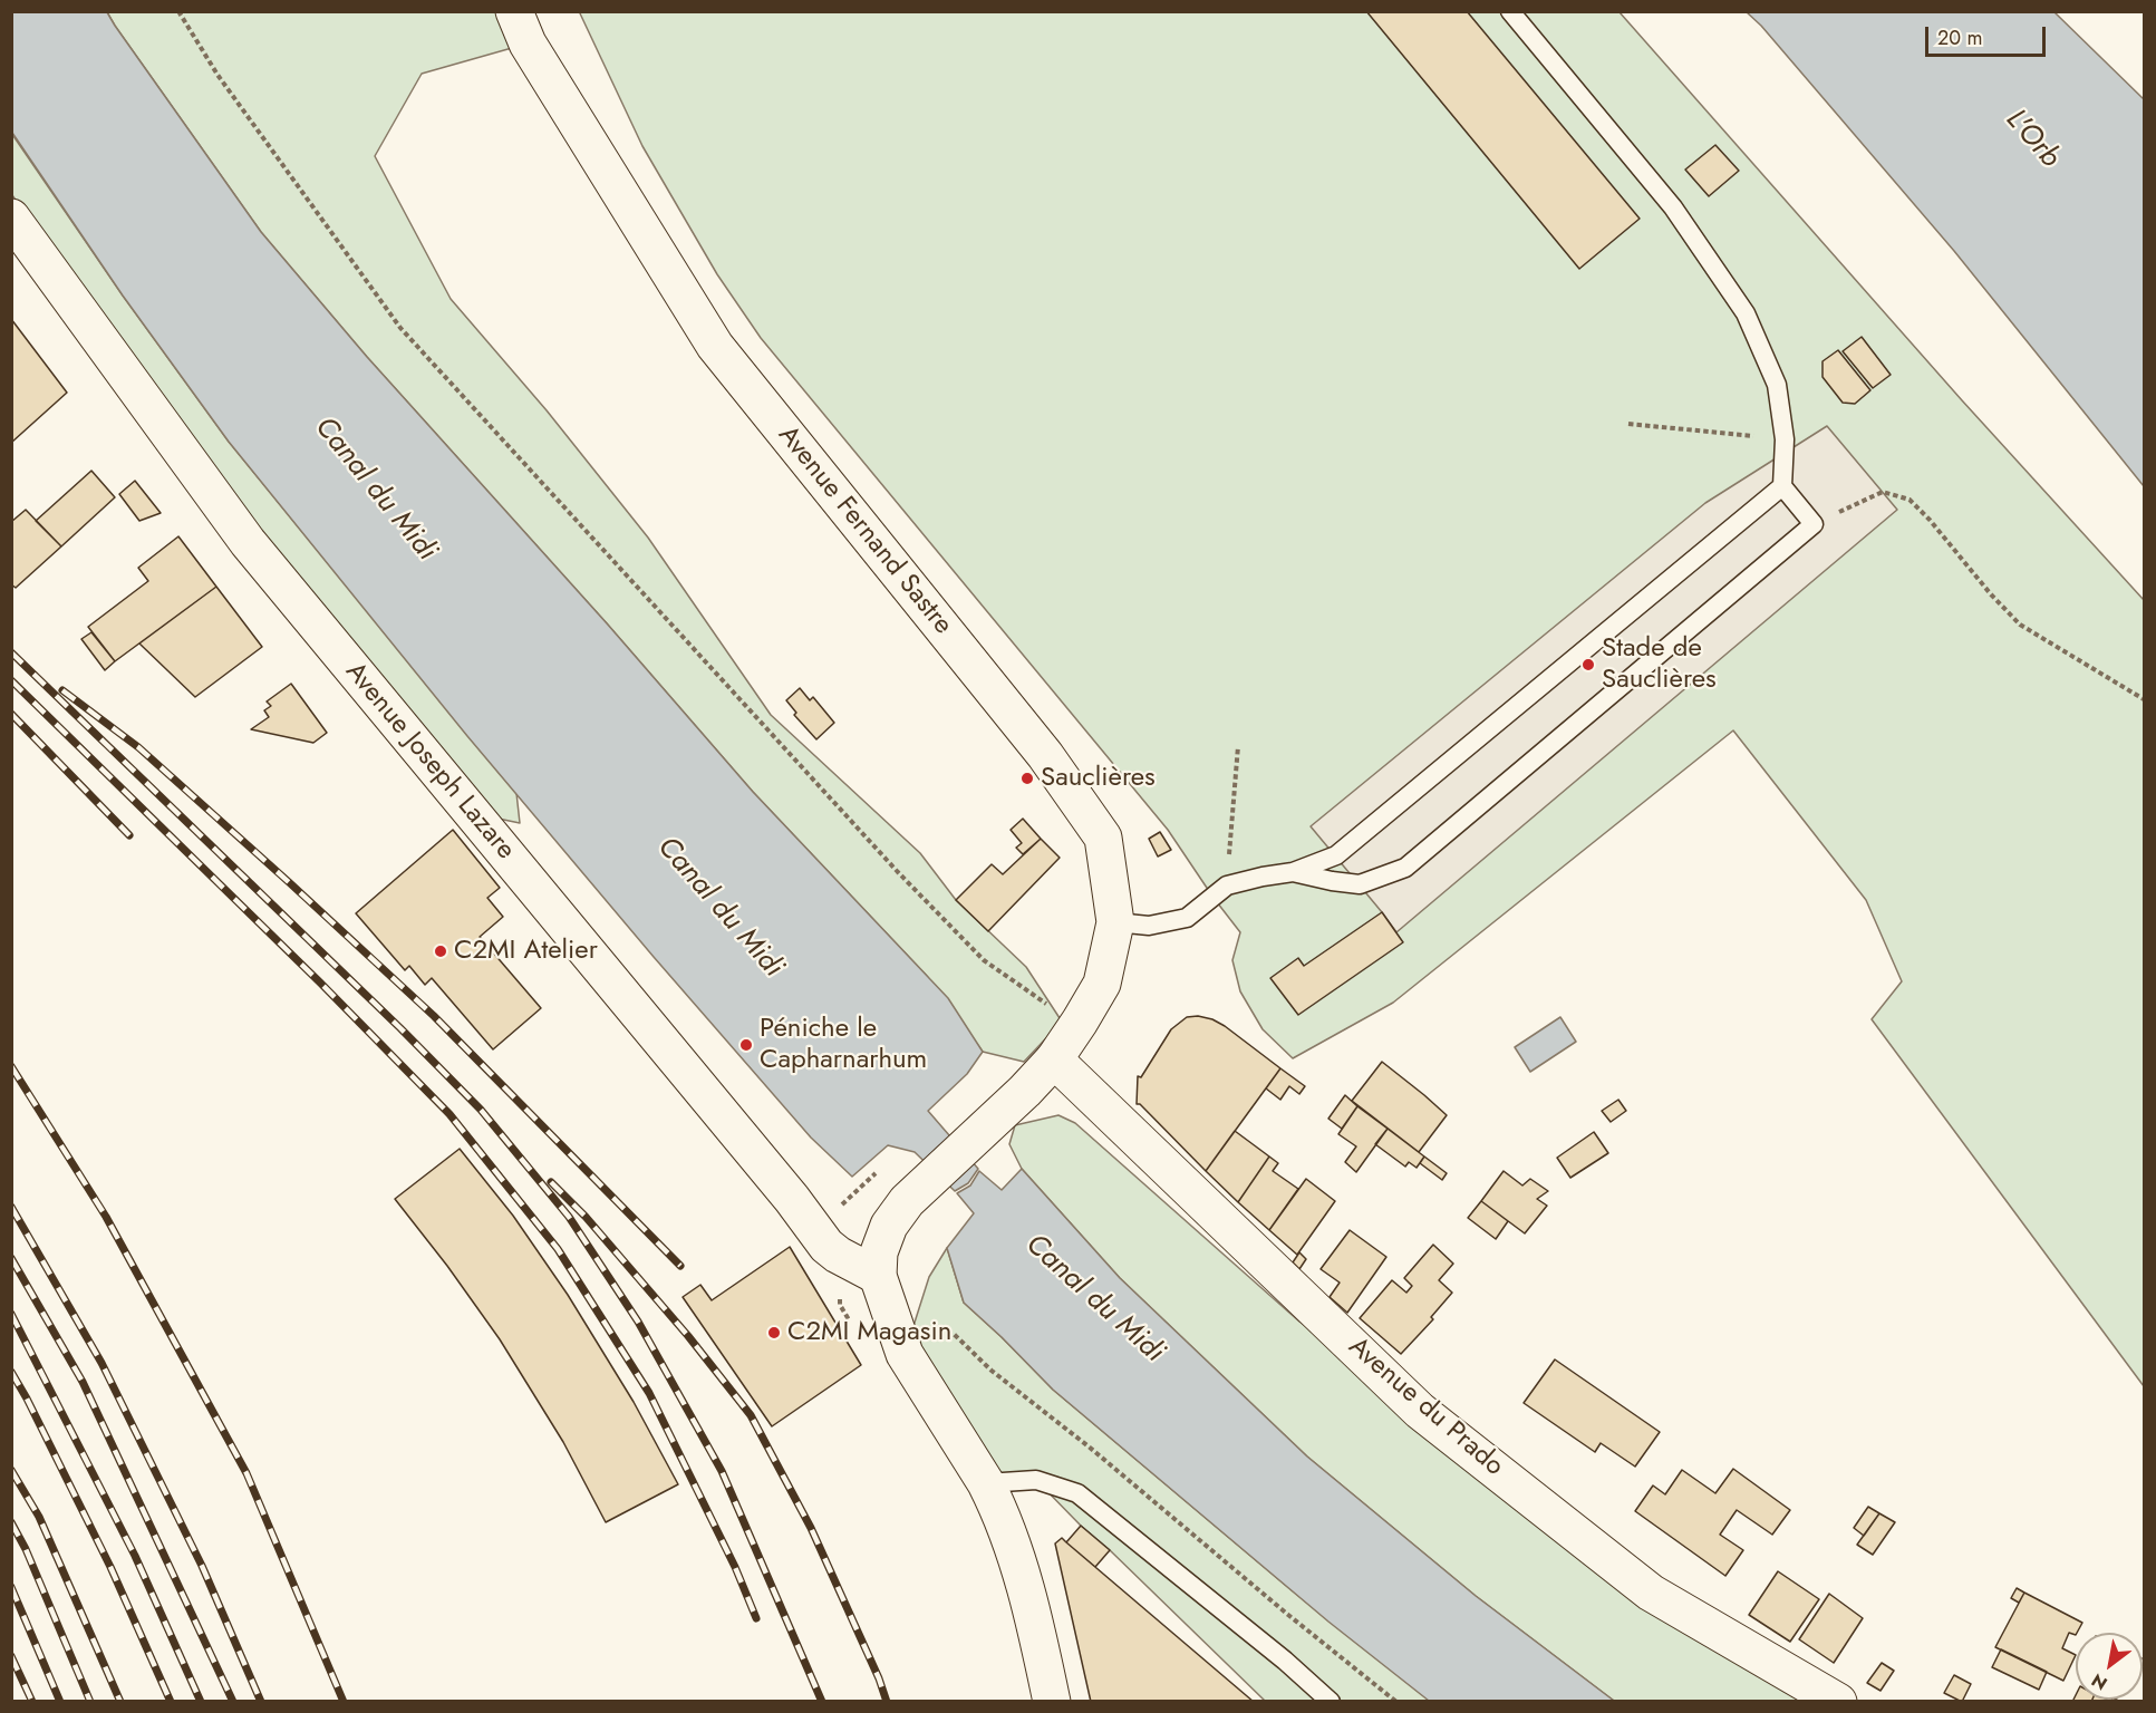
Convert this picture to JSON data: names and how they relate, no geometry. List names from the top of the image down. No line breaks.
{"streets":{"street":["Avenue Fernand Sastre","Avenue Joseph Lazare","Avenue du Prado"]},"crossings":[["Avenue Fernand Sastre","Avenue Joseph Lazare"],["Avenue Fernand Sastre","Avenue du Prado"]],"water":["L'Orb","Canal du Midi"],"places":["Stade de Sauclières","Sauclières","C2MI Atelier","Péniche le Capharnarhum","C2MI Magasin"],"scale_bar":"20 m","north":"bottom left"}
